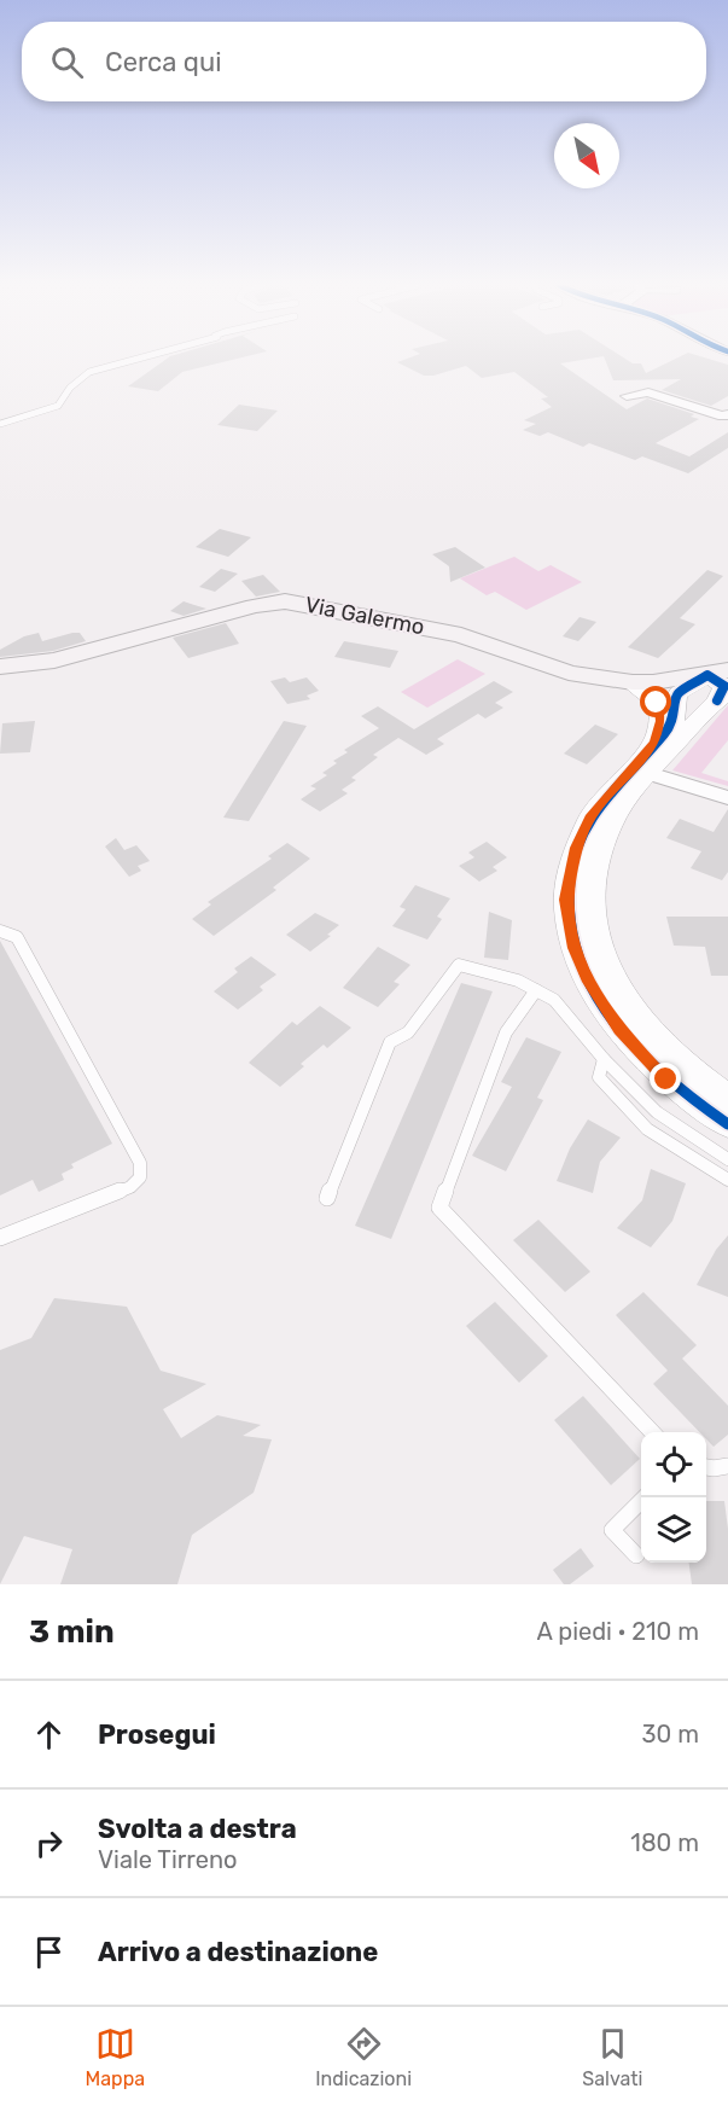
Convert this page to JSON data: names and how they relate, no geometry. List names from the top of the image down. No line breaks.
{"streets":{"main road":["Via Galermo"]},"north":"bottom right","page":{"search":"Cerca qui","heading":["3 min","A piedi · 210 m"],"list":[["Prosegui","30 m"],["Svolta a destra","Viale Tirreno","180 m"],"Arrivo a destinazione"],"nav":["Mappa","Indicazioni","Salvati"]}}
